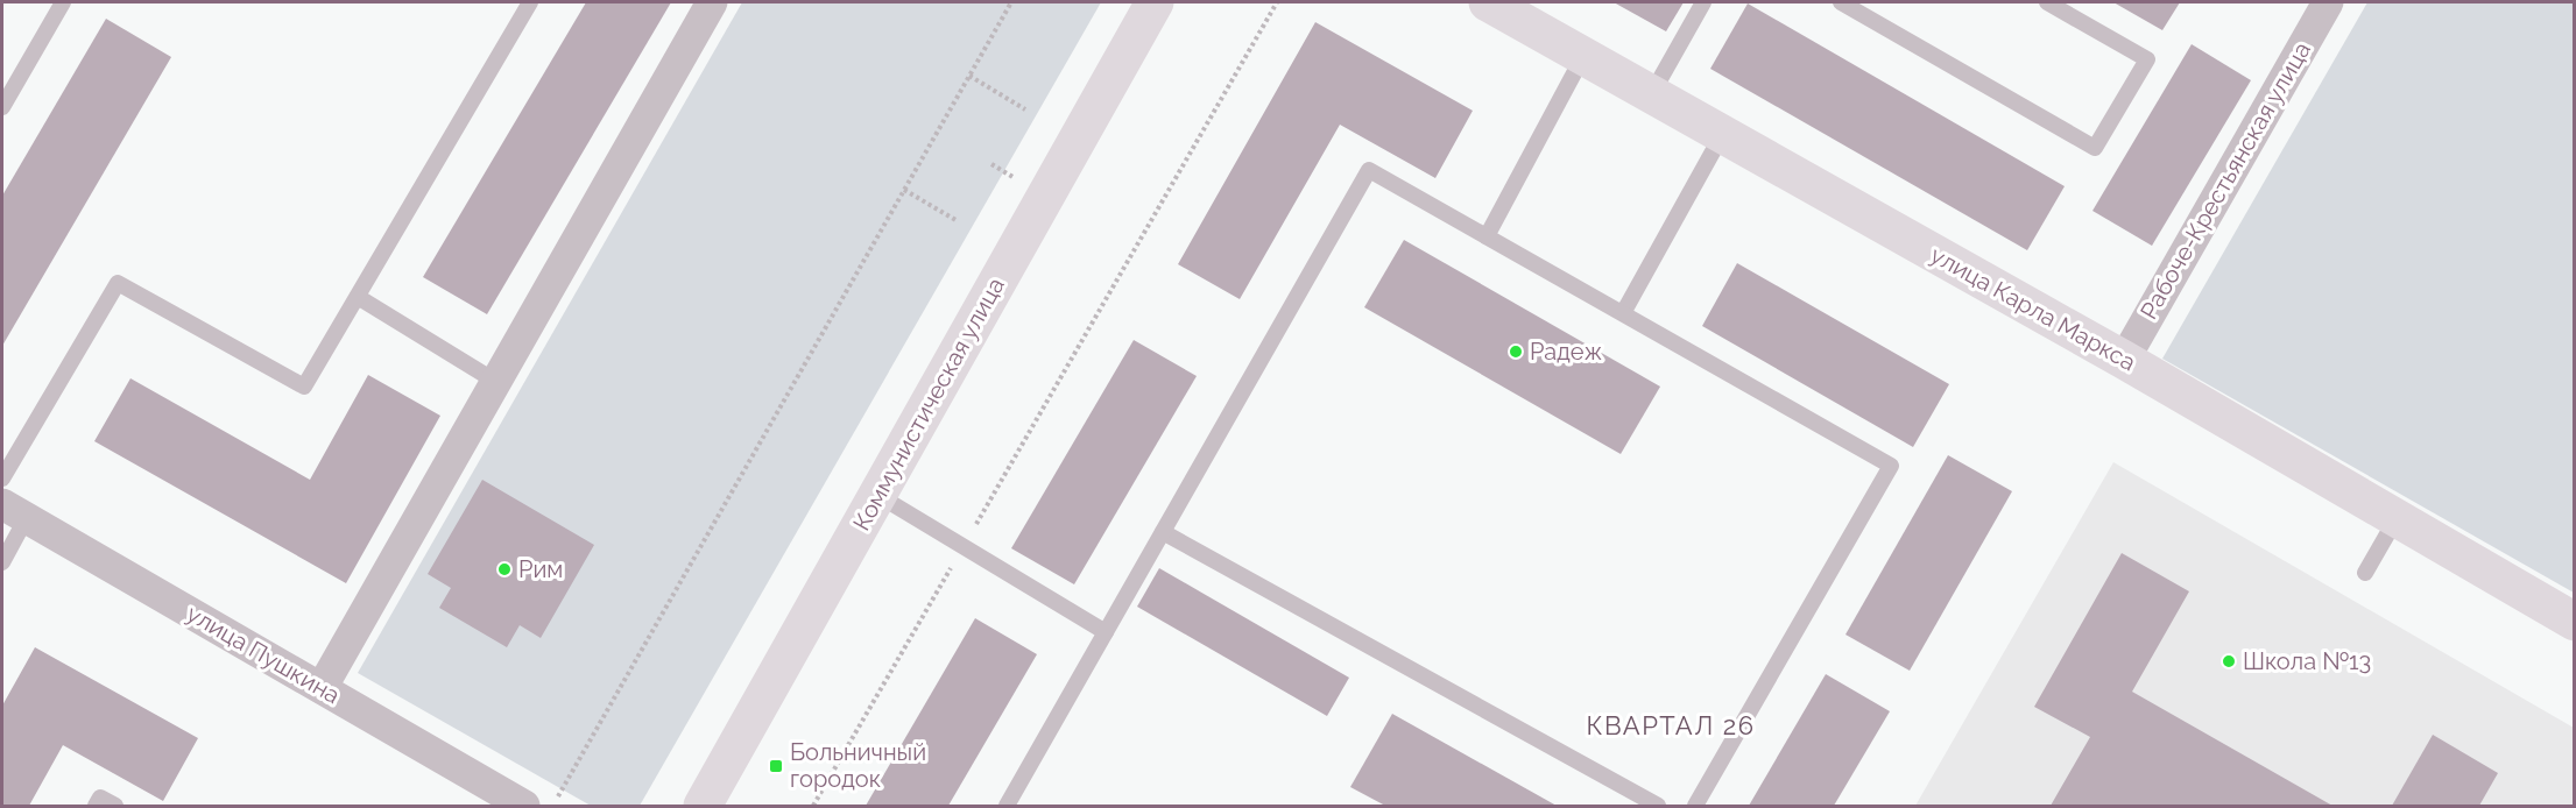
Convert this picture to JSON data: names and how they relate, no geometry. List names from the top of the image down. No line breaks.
{"streets":{"street":["Рабоче-Крестьянская улица","улица Карла Маркса","Коммунистическая улица","улица Пушкина"]},"crossings":[["Рабоче-Крестьянская улица","улица Карла Маркса"]],"districts":["КВАРТАЛ 26"],"places":{"other":["Радеж","Рим","Школа №13"],"transit":["Больничный городок"]}}
